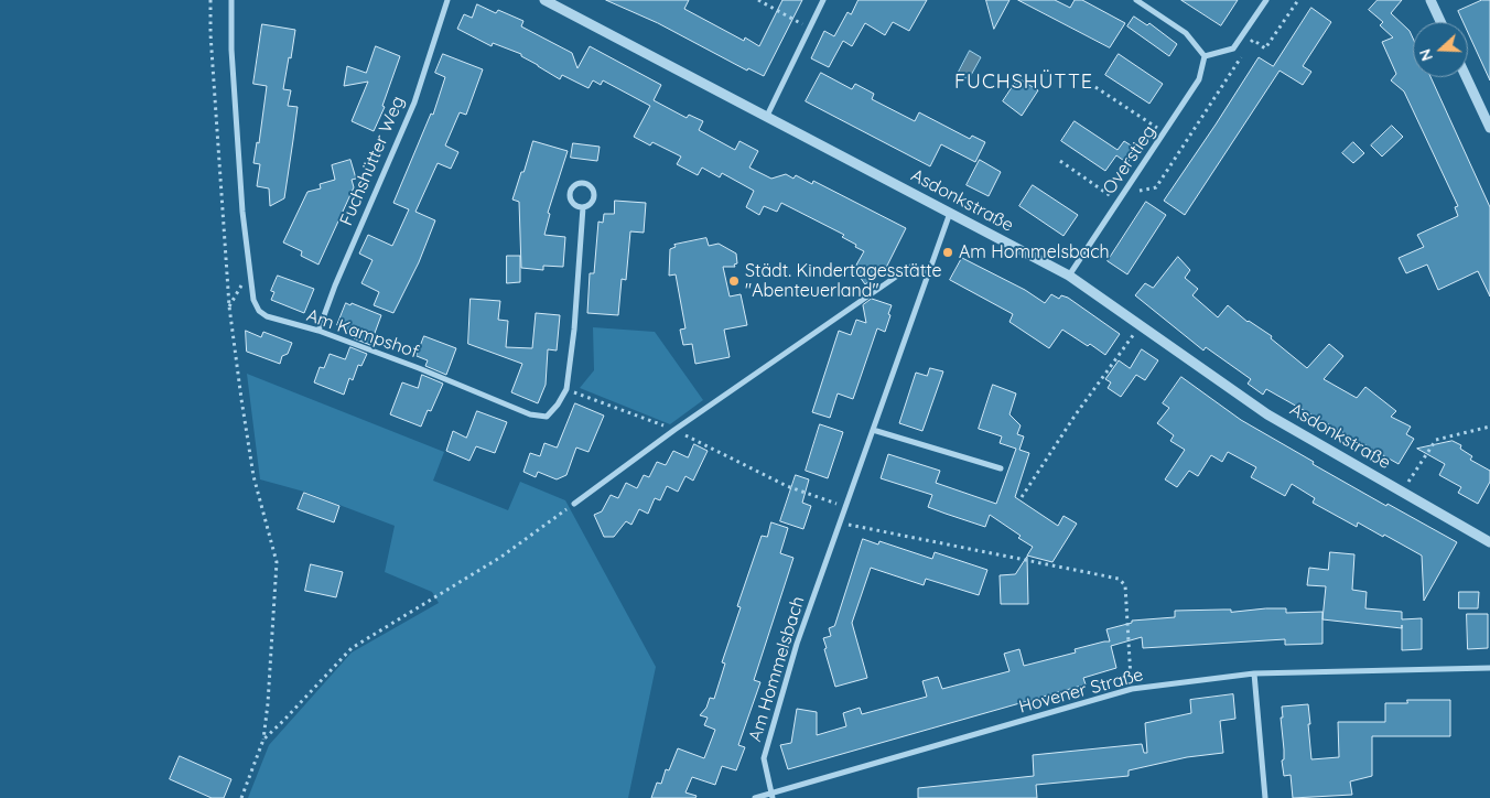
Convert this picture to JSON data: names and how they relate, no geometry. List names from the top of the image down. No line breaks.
{"streets":{"street":["Overstieg","Fuchshütter Weg","Asdonkstraße","Am Kampshof","Am Hommelsbach","Hovener Straße"]},"crossings":[["Overstieg","Asdonkstraße"],["Fuchshütter Weg","Am Kampshof"],["Asdonkstraße","Am Hommelsbach"],["Am Hommelsbach","Hovener Straße"]],"districts":["FUCHSHÜTTE"],"places":["Am Hommelsbach","Städt. Kindertagesstätte \"Abenteuerland\""],"north":"left"}
